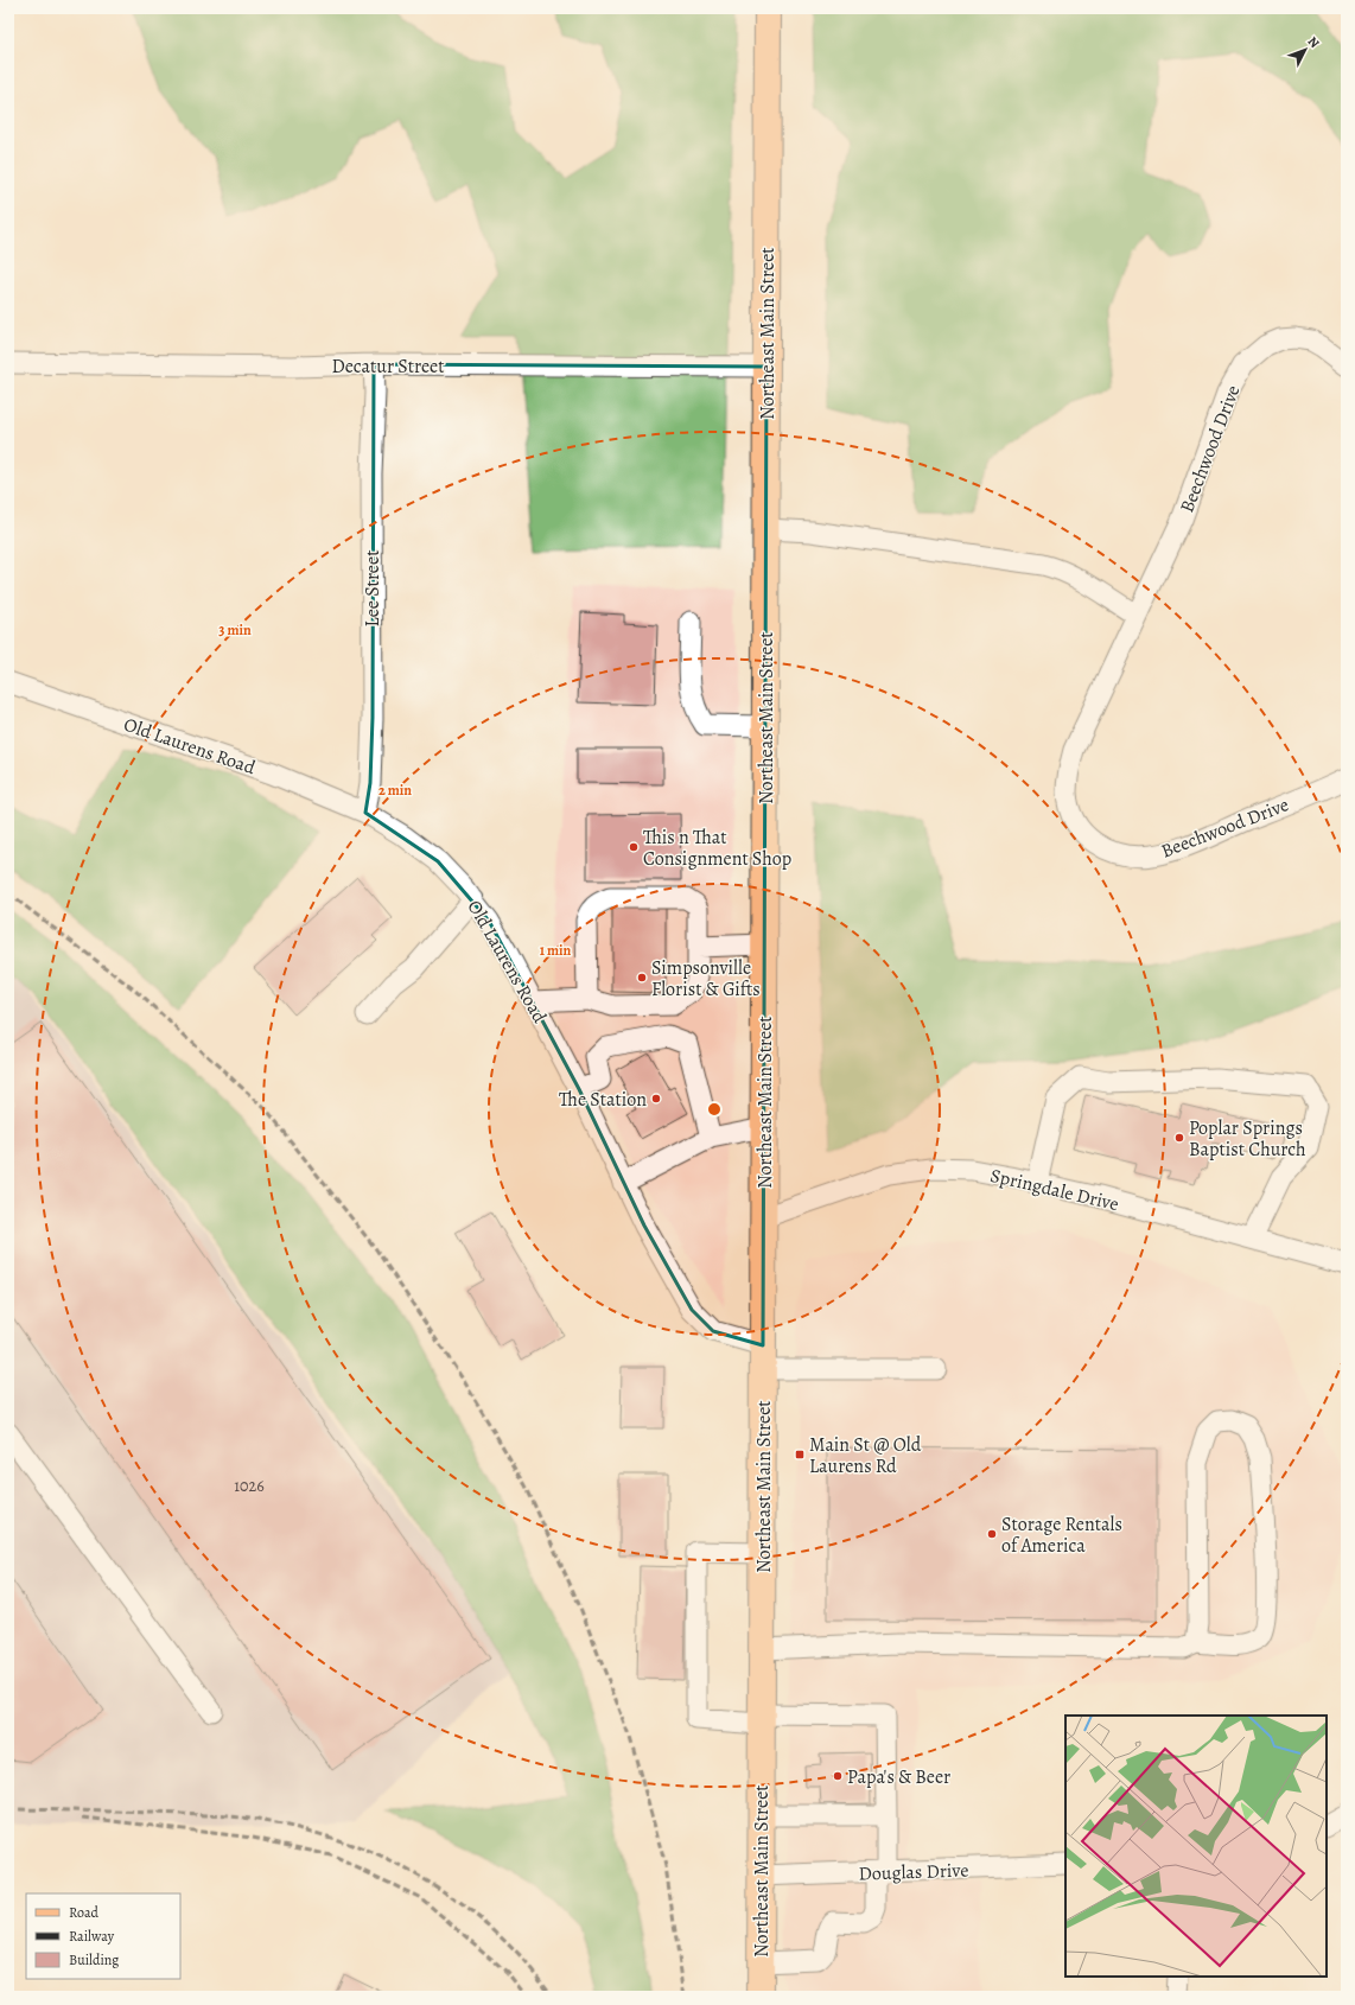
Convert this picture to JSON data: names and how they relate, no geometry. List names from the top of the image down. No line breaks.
{"streets":{"main road":["Northeast Main Street"],"street":["Decatur Street","Beechwood Drive","Lee Street","Old Laurens Road","Springdale Drive","Douglas Drive"]},"crossings":[["Northeast Main Street","Decatur Street"],["Northeast Main Street","Old Laurens Road"],["Northeast Main Street","Springdale Drive"],["Northeast Main Street","Douglas Drive"],["Decatur Street","Lee Street"],["Lee Street","Old Laurens Road"]],"places":{"other":["This n That Consignment Shop","Simpsonville Florist & Gifts","The Station","Poplar Springs Baptist Church","Storage Rentals of America","Papa's & Beer"],"transit":["Main St @ Old Laurens Rd"]},"house_numbers":["1026"],"legend":["Road","Railway","Building"],"north":"top right","rings":["3 min","2 min","1 min"]}
